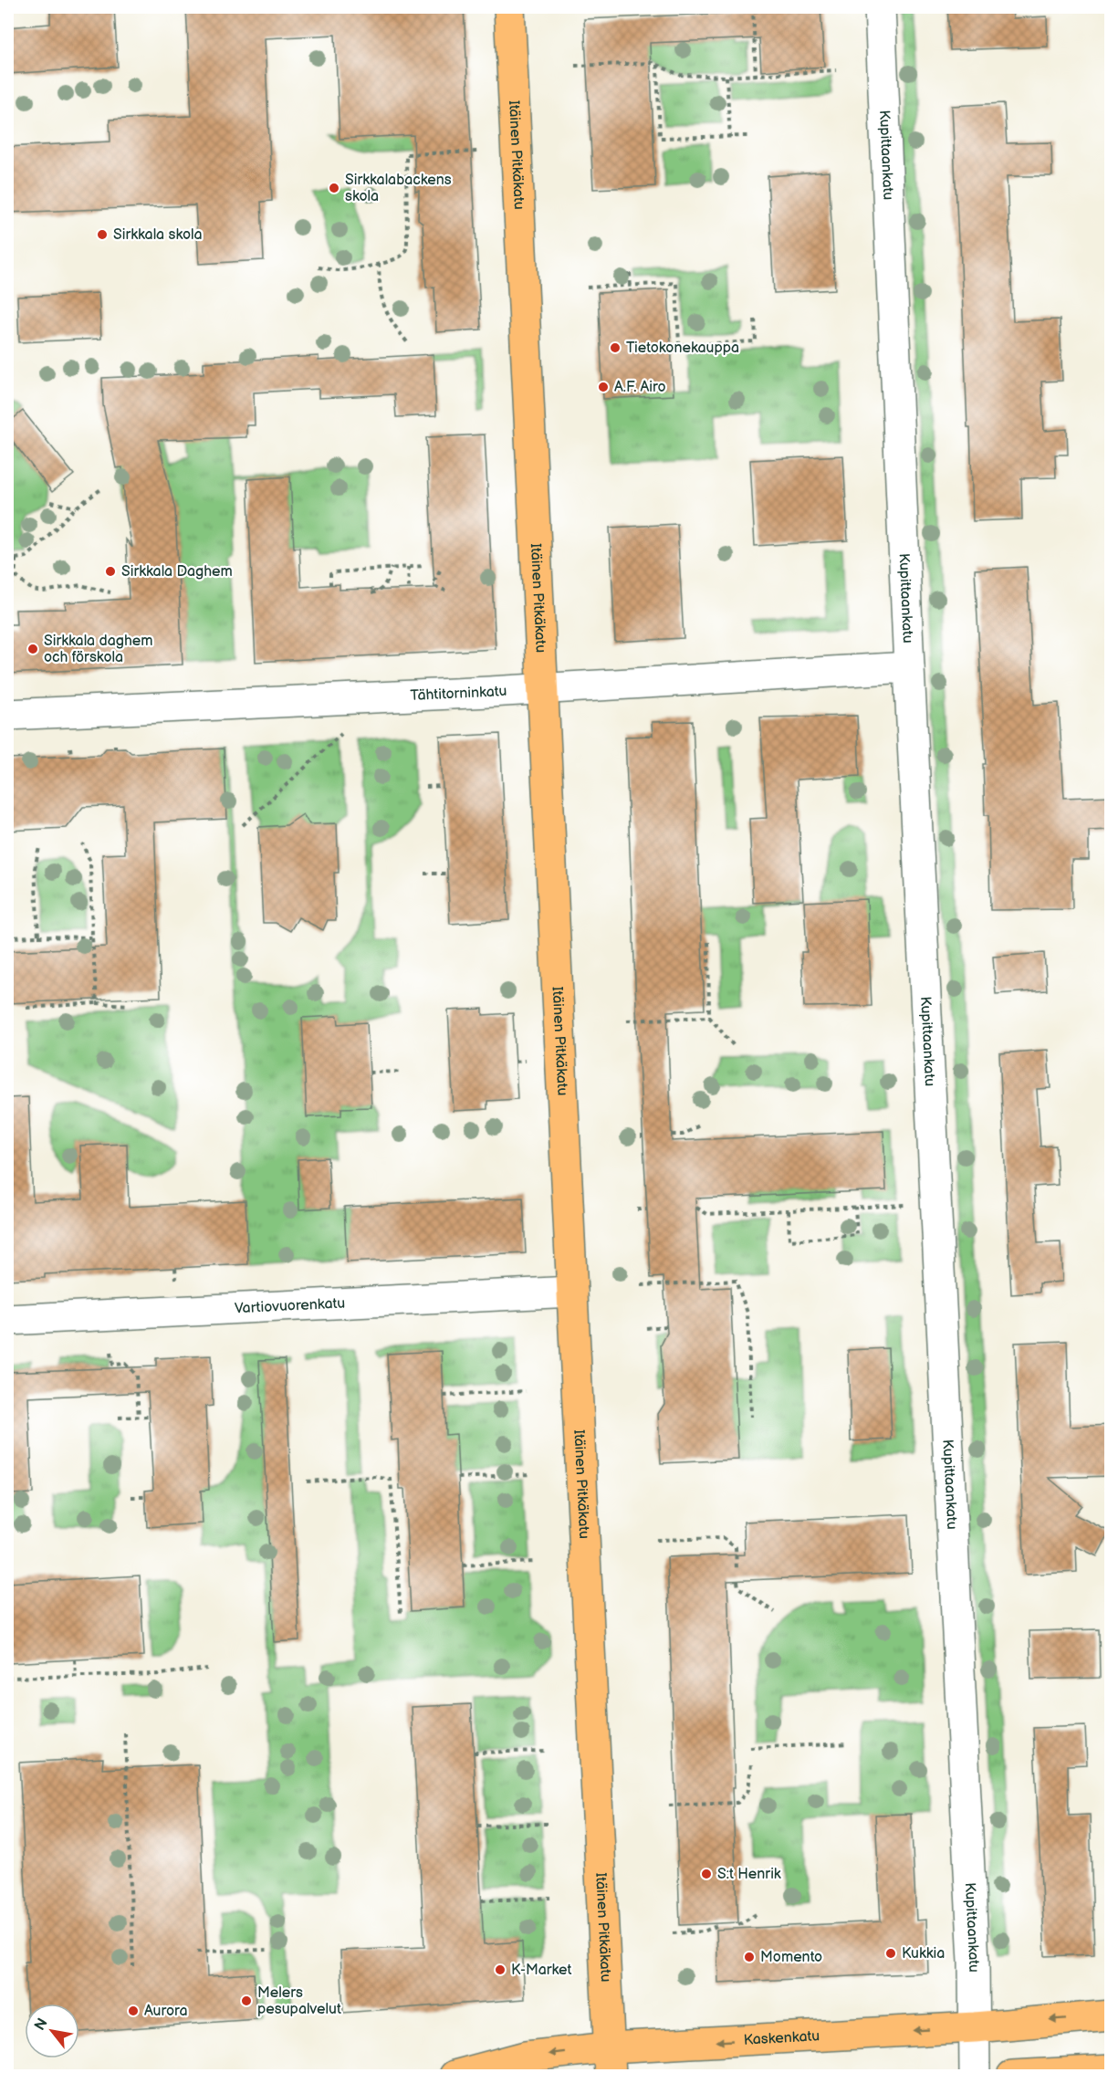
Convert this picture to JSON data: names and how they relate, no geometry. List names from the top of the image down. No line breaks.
{"streets":{"main road":["Itäinen Pitkäkatu","Kaskenkatu"],"street":["Kupittaankatu","Tähtitorninkatu","Vartiovuorenkatu"]},"crossings":[["Itäinen Pitkäkatu","Tähtitorninkatu"],["Itäinen Pitkäkatu","Vartiovuorenkatu"],["Itäinen Pitkäkatu","Kaskenkatu"],["Kupittaankatu","Tähtitorninkatu"],["Kupittaankatu","Kaskenkatu"]],"one_way":["Kaskenkatu"],"places":["Sirkkalabackens skola","Sirkkala skola","Tietokonekauppa","A.F. Airo","Sirkkala Daghem","Sirkkala daghem och förskola","S:t Henrik","Kukkia","Momento","K-Market","Melers pesupalvelut","Aurora"],"north":"top left"}
